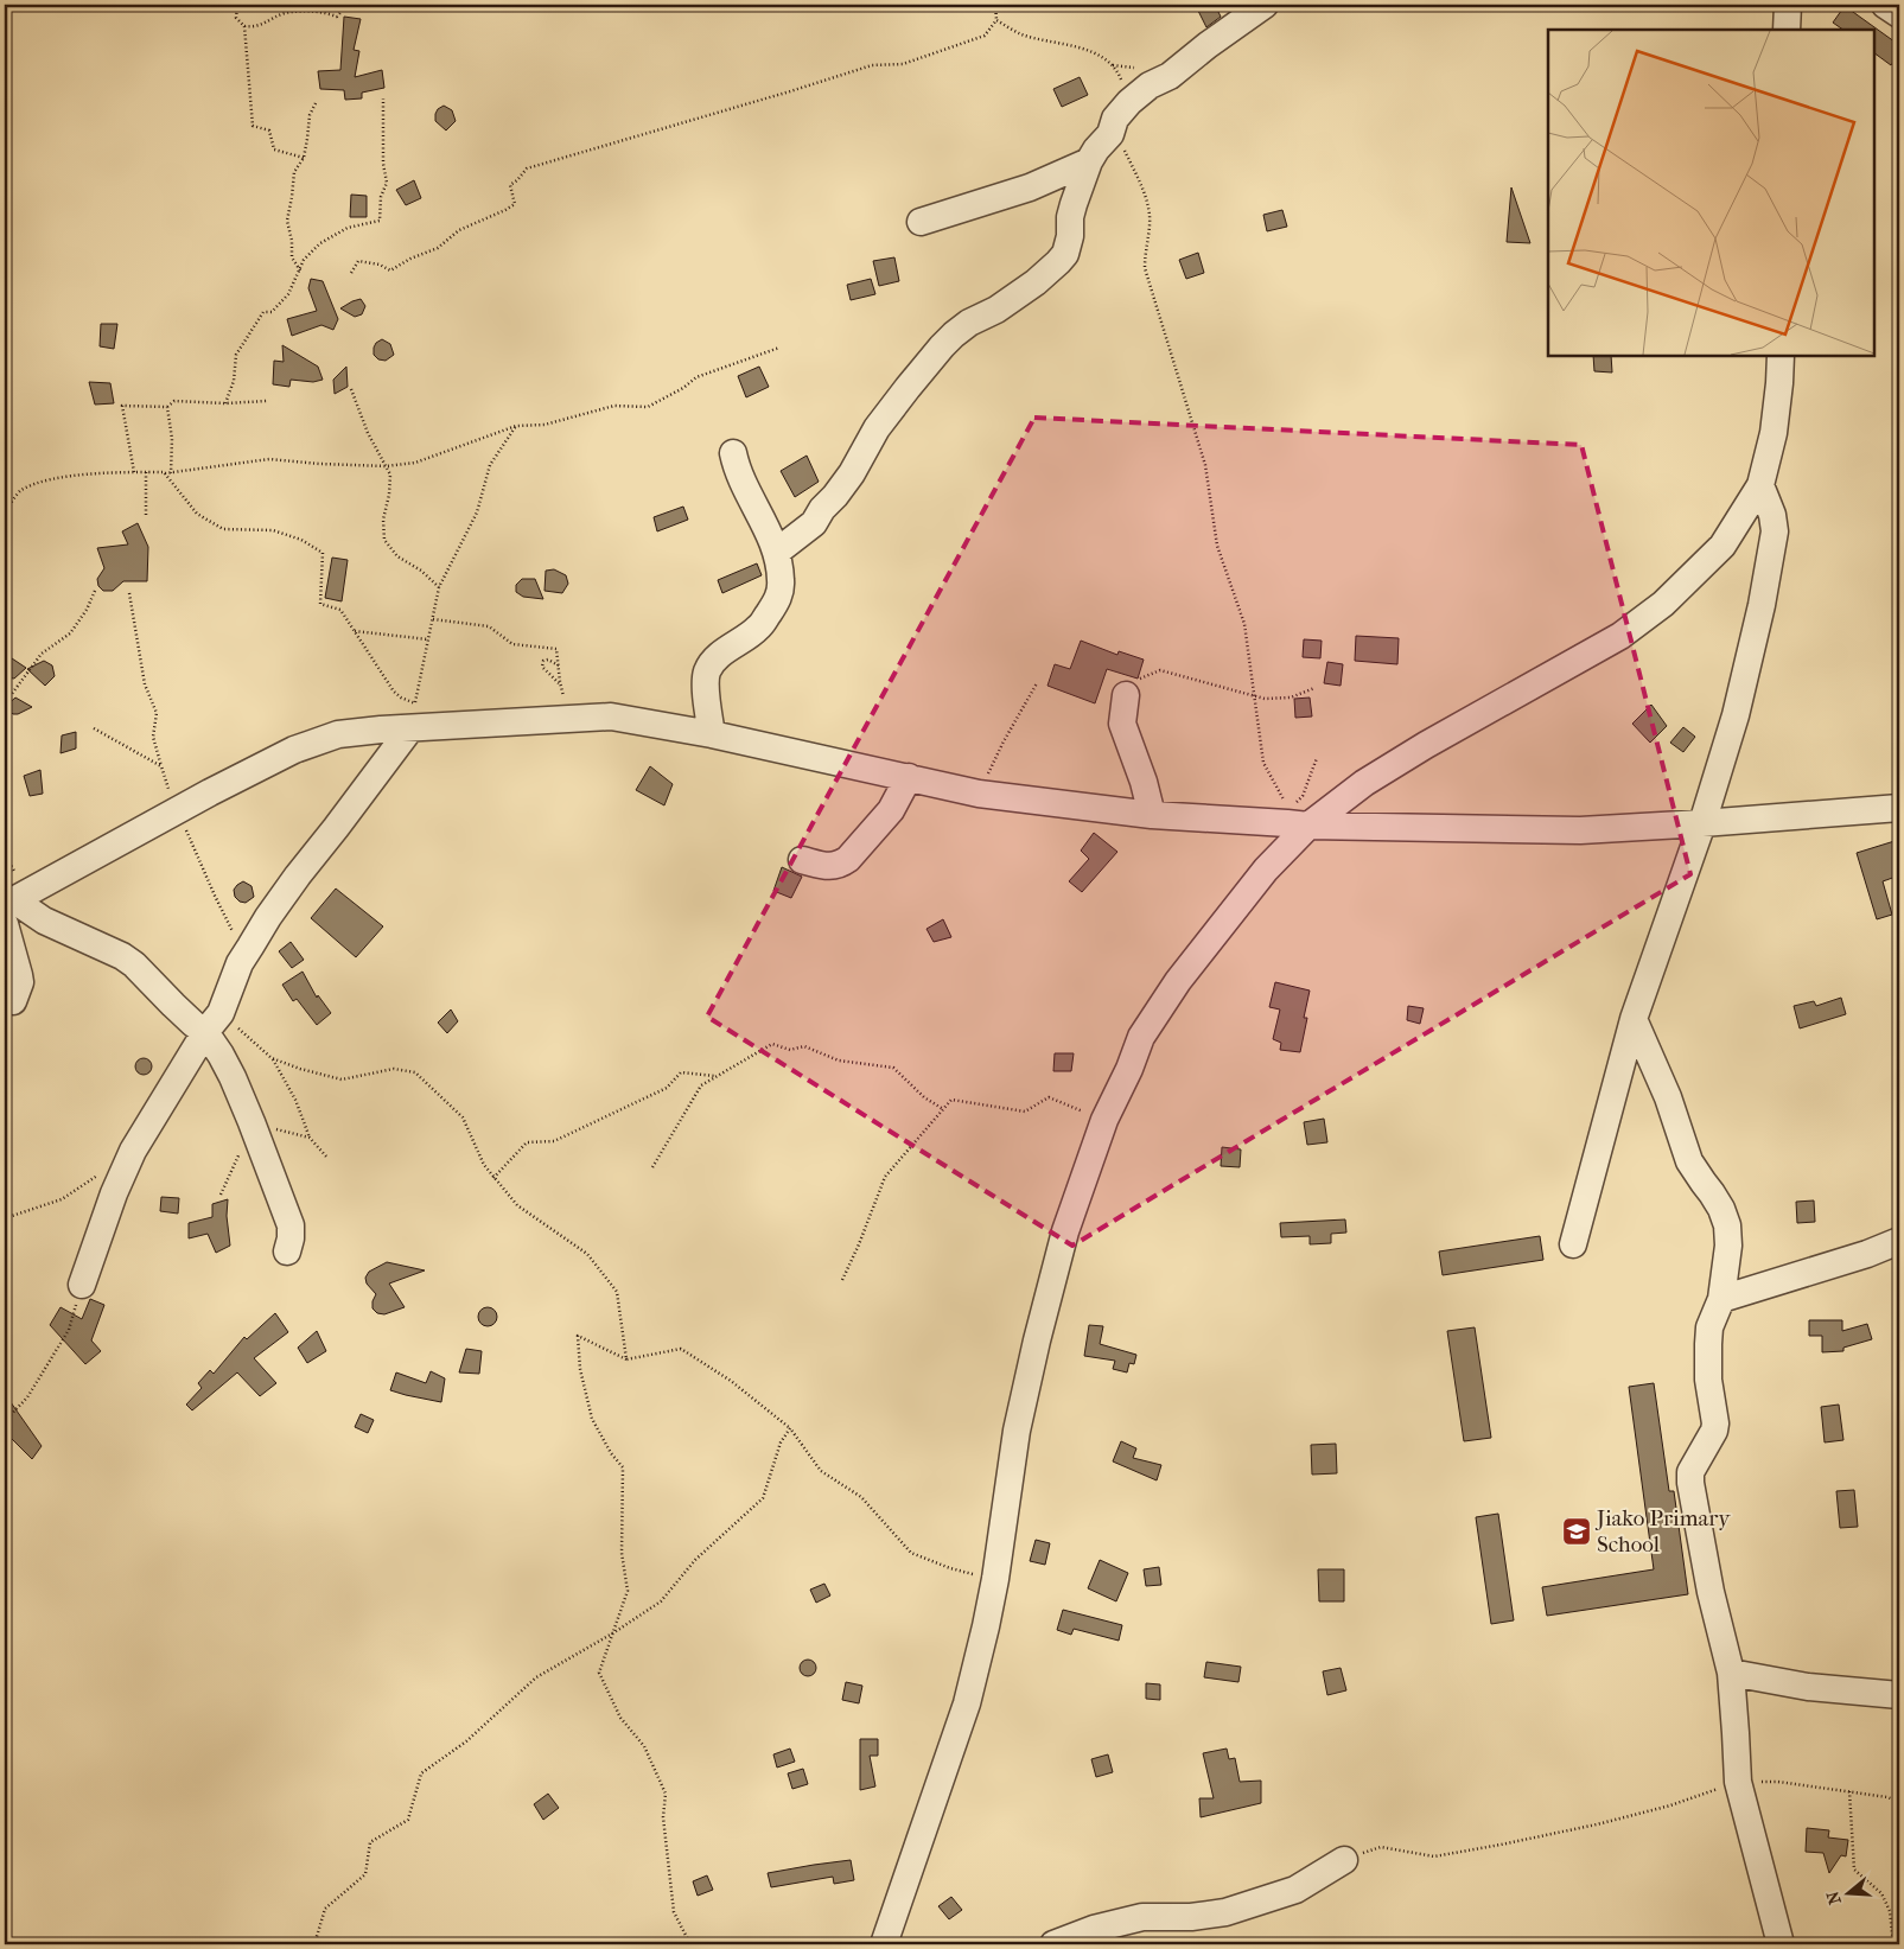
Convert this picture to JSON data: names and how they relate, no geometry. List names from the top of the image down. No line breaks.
{"places":{"school or university":["Jiako Primary School"]},"north":"left"}
